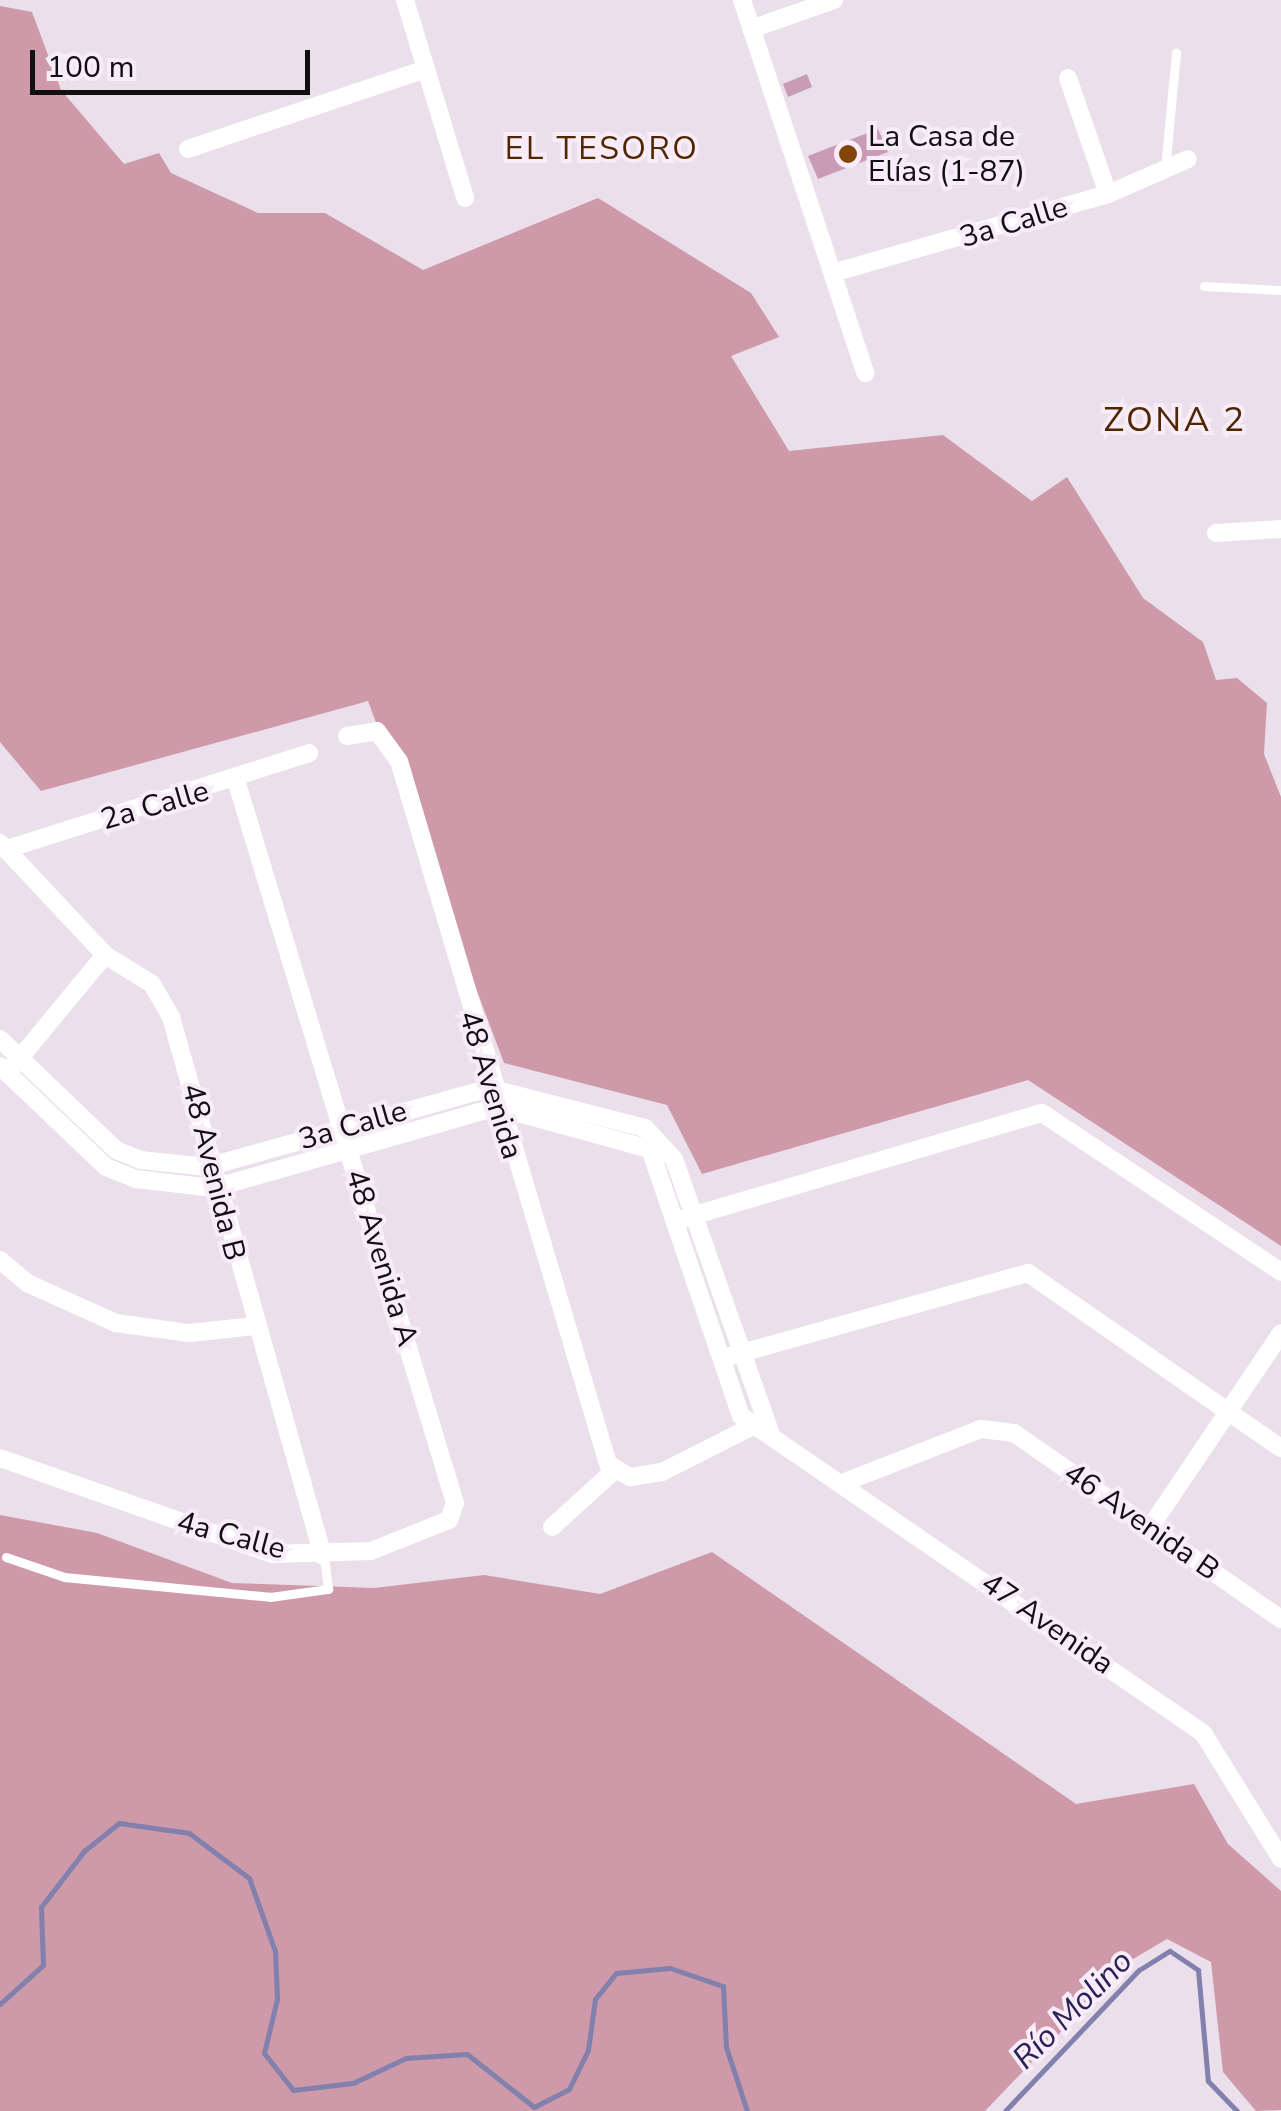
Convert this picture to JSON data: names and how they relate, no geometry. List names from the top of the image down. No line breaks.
{"streets":{"street":["3a Calle","2a Calle","48 Avenida","48 Avenida B","48 Avenida A","46 Avenida B","4a Calle","47 Avenida"]},"crossings":[["3a Calle","48 Avenida"],["3a Calle","48 Avenida B"],["3a Calle","48 Avenida A"],["2a Calle","48 Avenida B"],["2a Calle","48 Avenida A"],["48 Avenida B","4a Calle"],["48 Avenida A","4a Calle"],["46 Avenida B","47 Avenida"]],"districts":["EL TESORO","ZONA 2"],"water":["Río Molino"],"places":["La Casa de Elías (1-87)"],"scale_bar":"100 m"}
